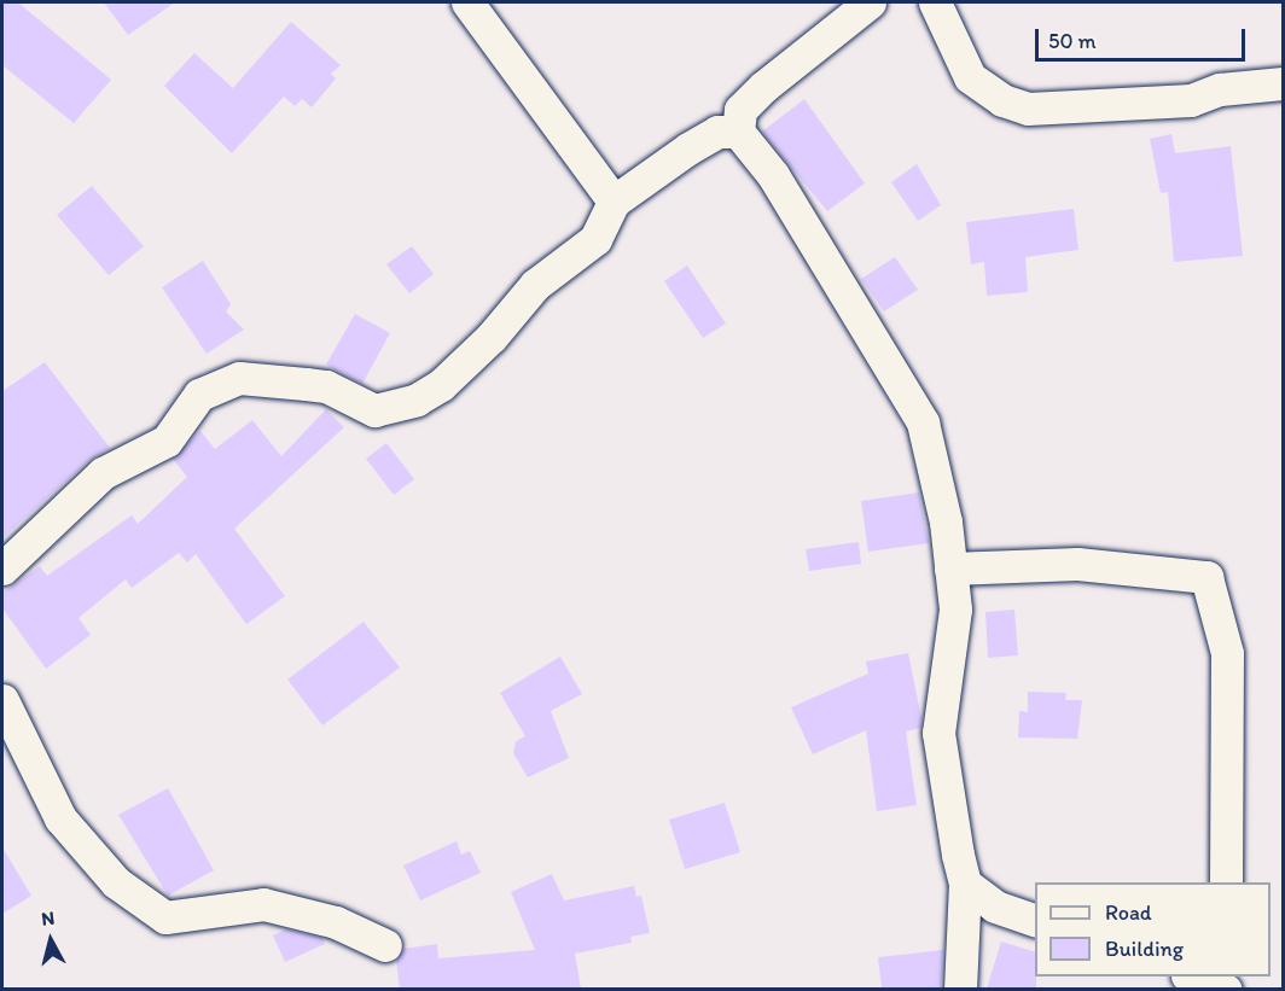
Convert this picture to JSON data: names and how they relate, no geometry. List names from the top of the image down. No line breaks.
{"legend":["Road","Building"],"scale_bar":"50 m","north":"top"}
